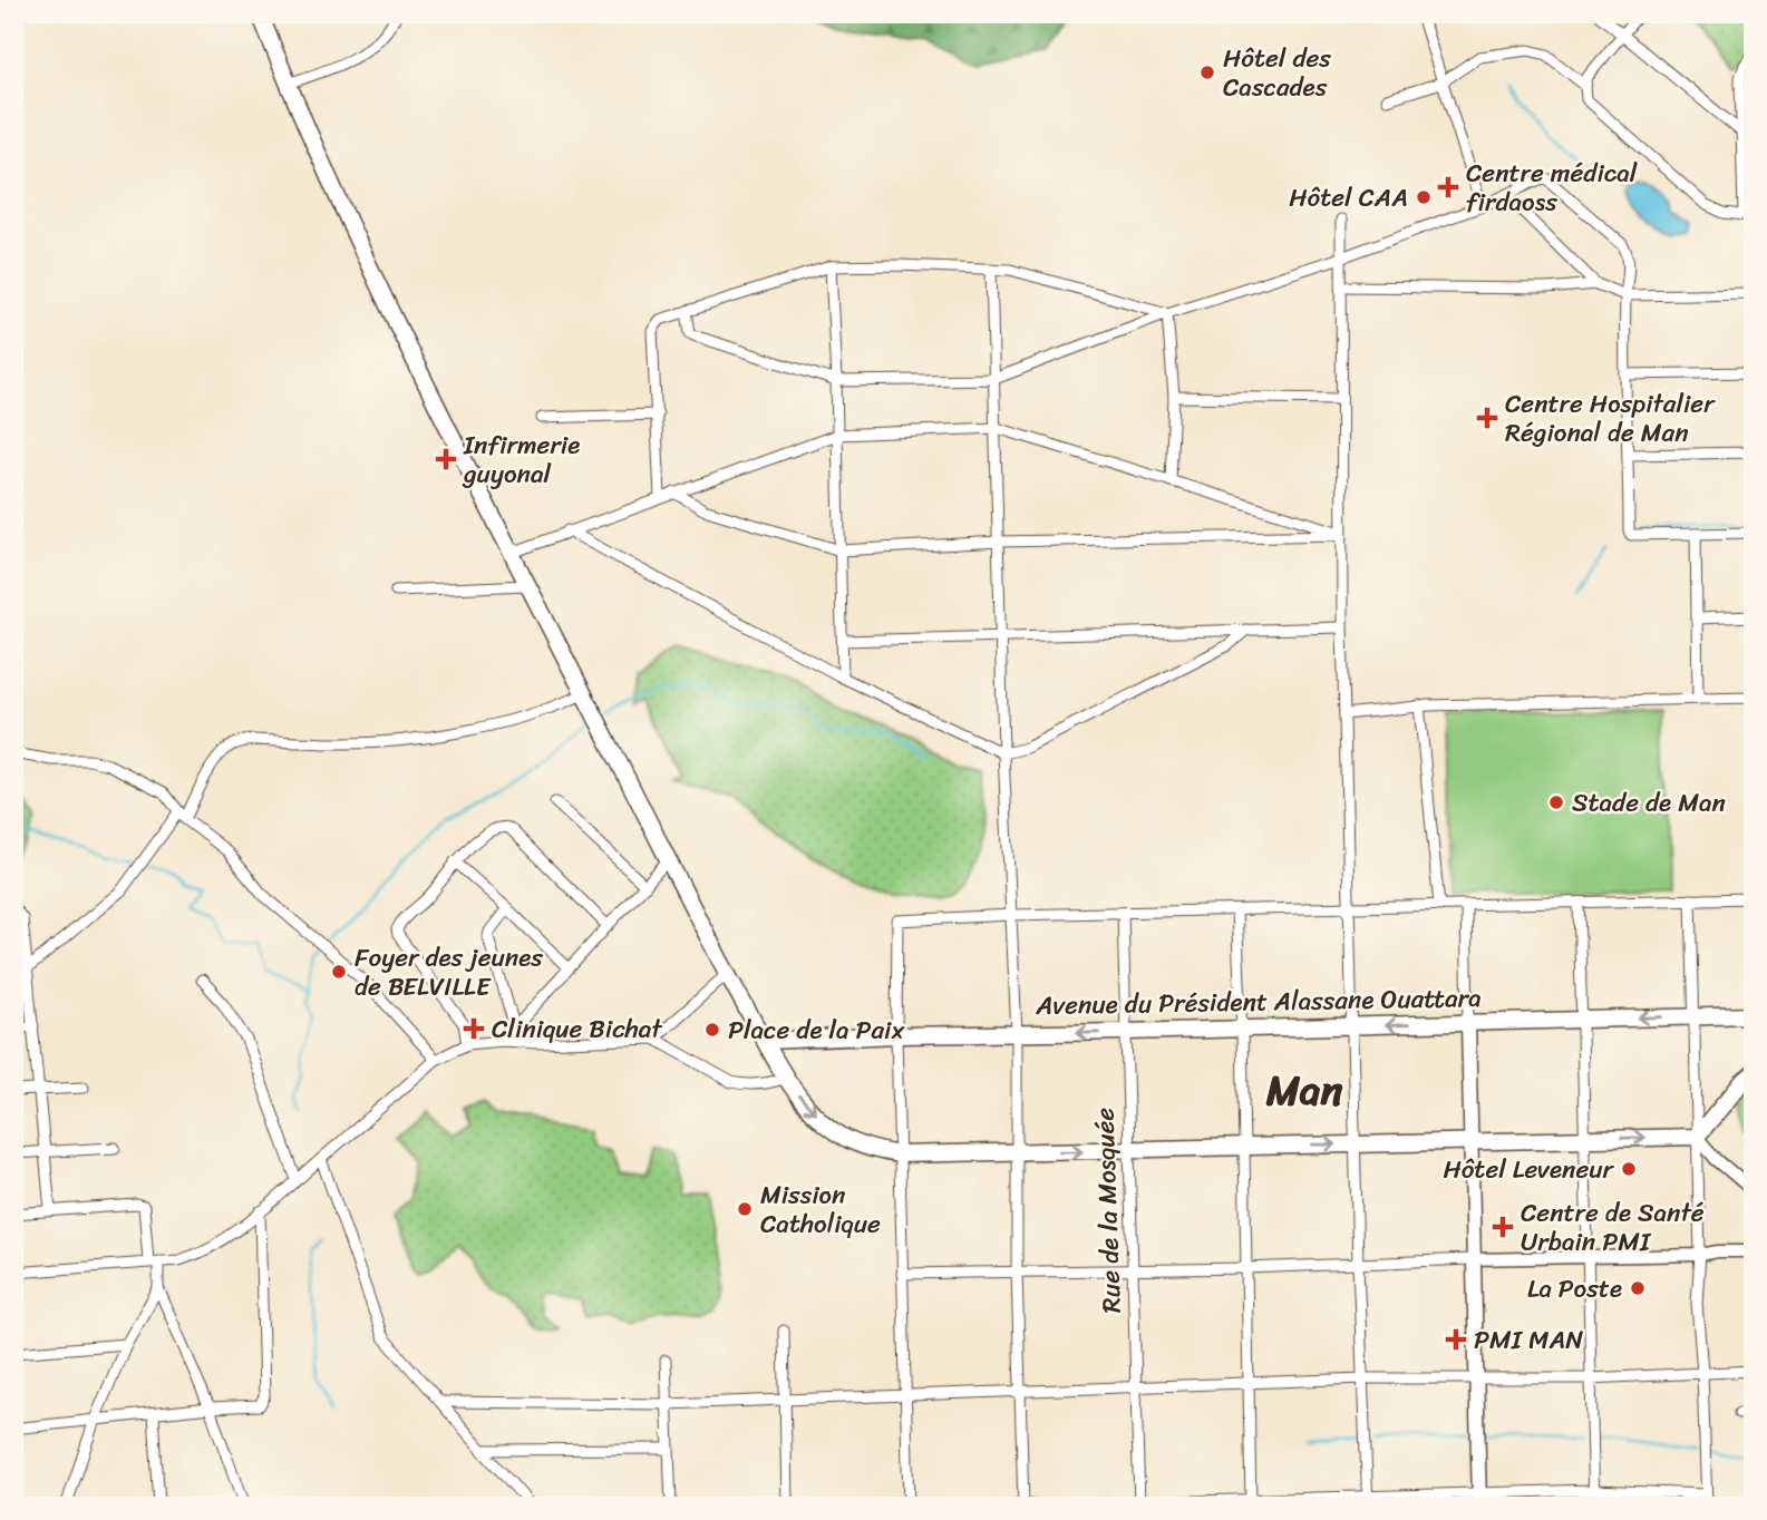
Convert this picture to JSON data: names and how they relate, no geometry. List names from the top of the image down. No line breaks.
{"streets":{"main road":["Avenue du Président Alassane Ouattara"],"street":["Rue de la Mosquée"]},"crossings":[["Avenue du Président Alassane Ouattara","Rue de la Mosquée"]],"districts":["Man"],"places":{"other":["Hôtel des Cascades","Hôtel CAA","Stade de Man","Foyer des jeunes de BELVILLE","Place de la Paix","Hôtel Leveneur","Mission Catholique","La Poste"],"health":["Centre médical firdaoss","Centre Hospitalier Régional de Man","Infirmerie guyonal","Clinique Bichat","Centre de Santé Urbain PMI","PMI MAN"]}}
